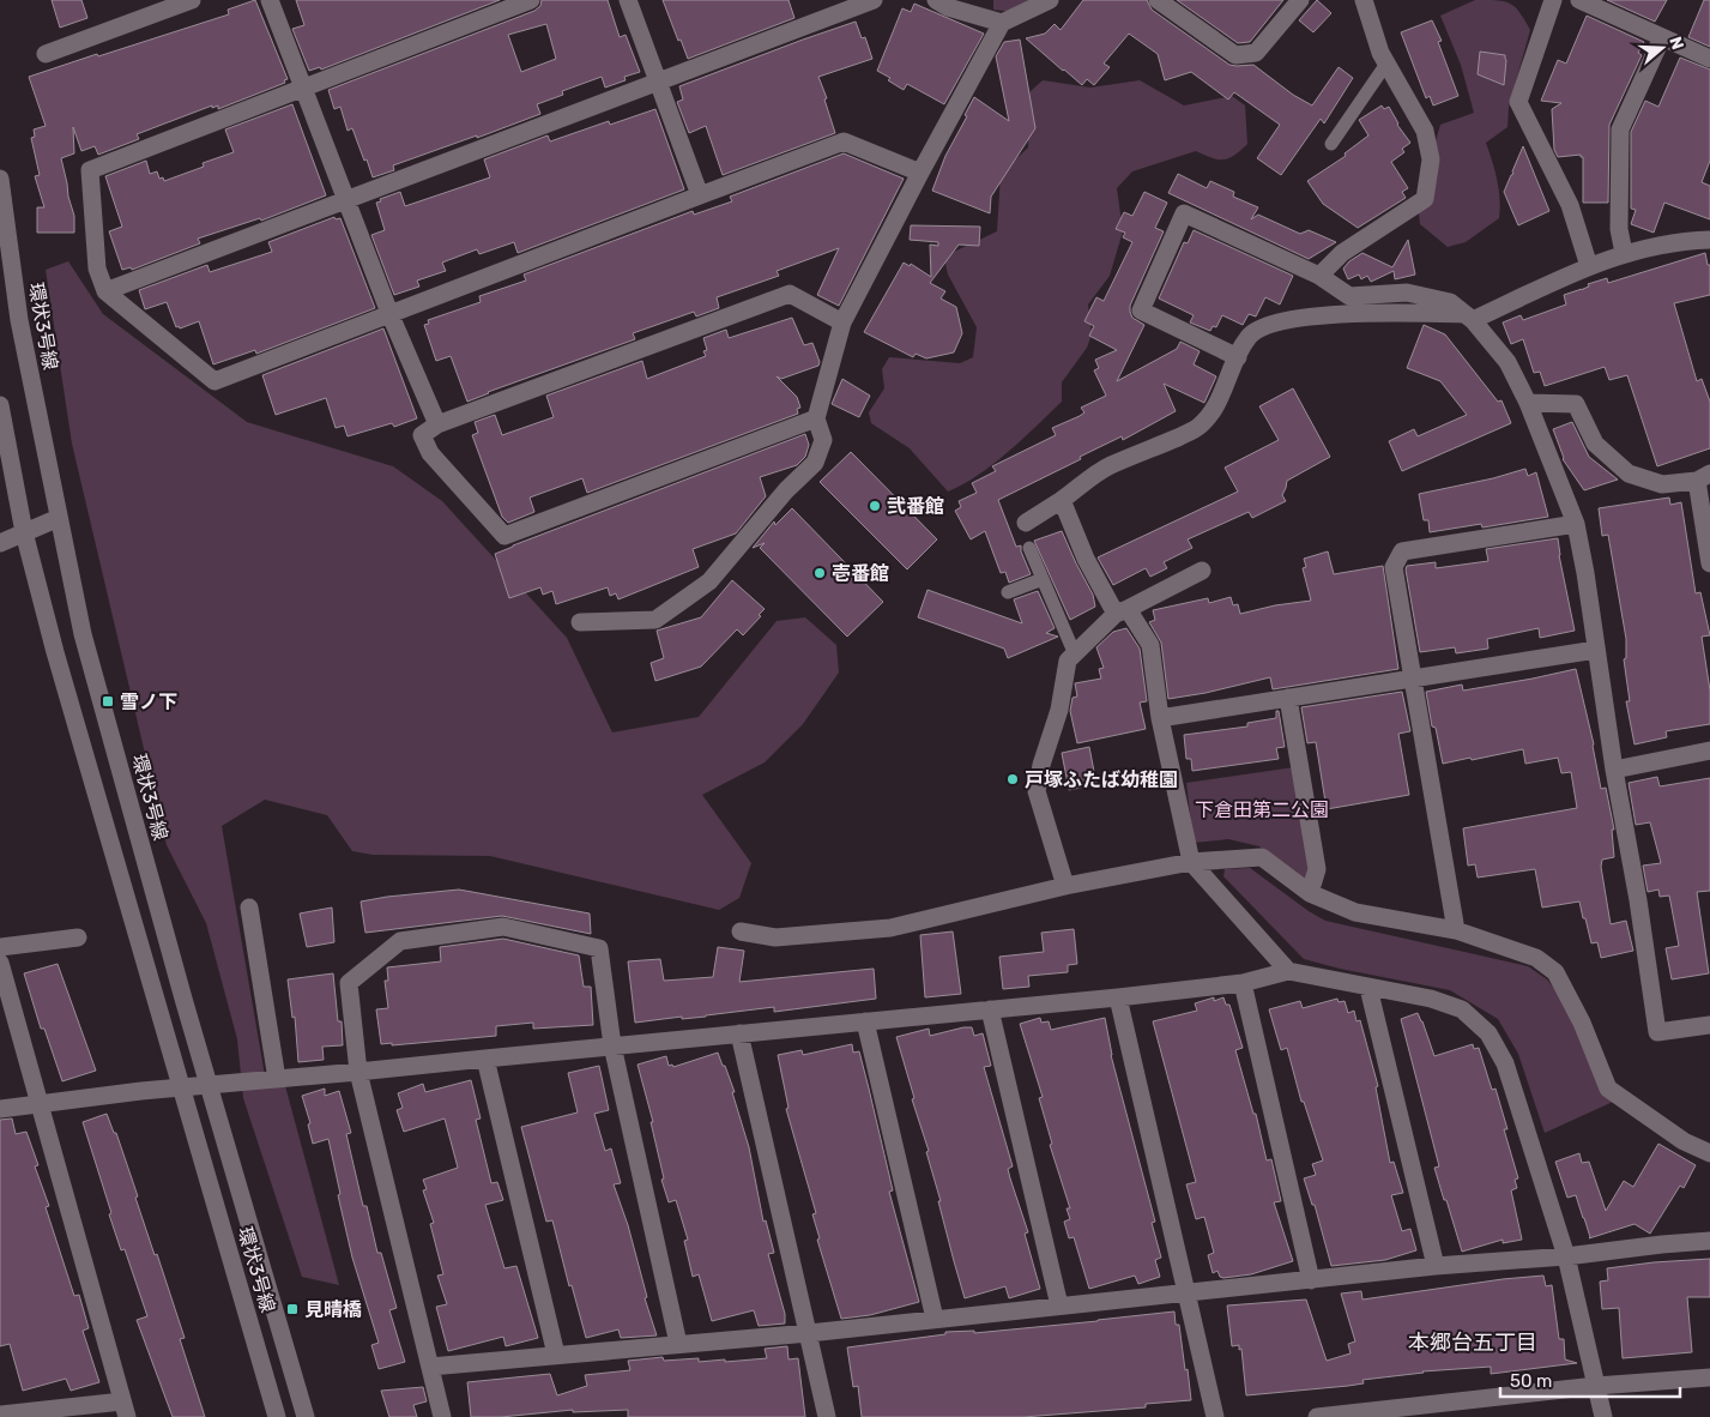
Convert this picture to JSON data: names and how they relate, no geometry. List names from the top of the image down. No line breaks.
{"streets":{"street":["環状3号線"]},"districts":["本郷台五丁目"],"parks":["下倉田第二公園"],"places":{"other":["弐番館","壱番館","戸塚ふたば幼稚園"],"transit":["雪ノ下","見晴橋"]},"scale_bar":"50 m","north":"right"}
